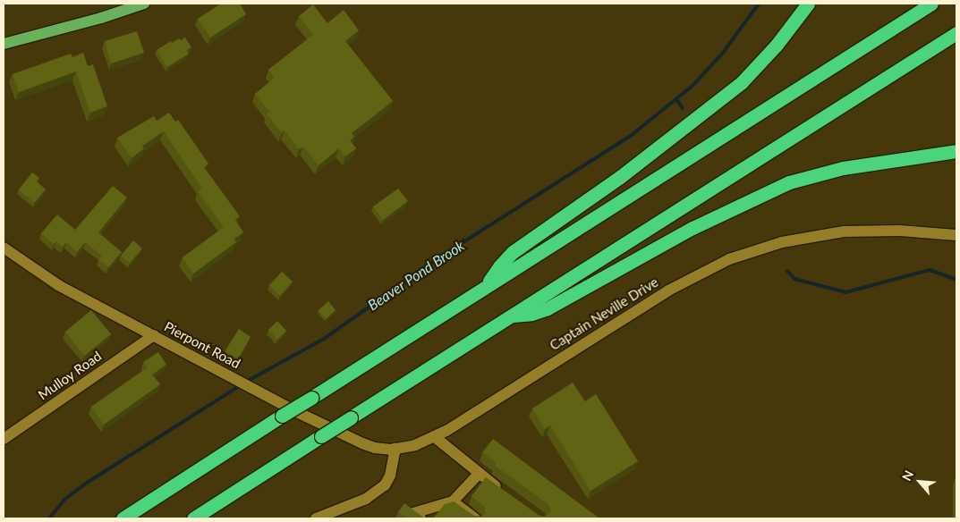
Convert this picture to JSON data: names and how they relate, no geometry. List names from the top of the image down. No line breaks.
{"streets":{"street":["Captain Neville Drive","Pierpont Road","Mulloy Road"]},"crossings":[["Captain Neville Drive","Pierpont Road"],["Pierpont Road","Mulloy Road"]],"water":["Beaver Pond Brook"],"north":"top left"}
